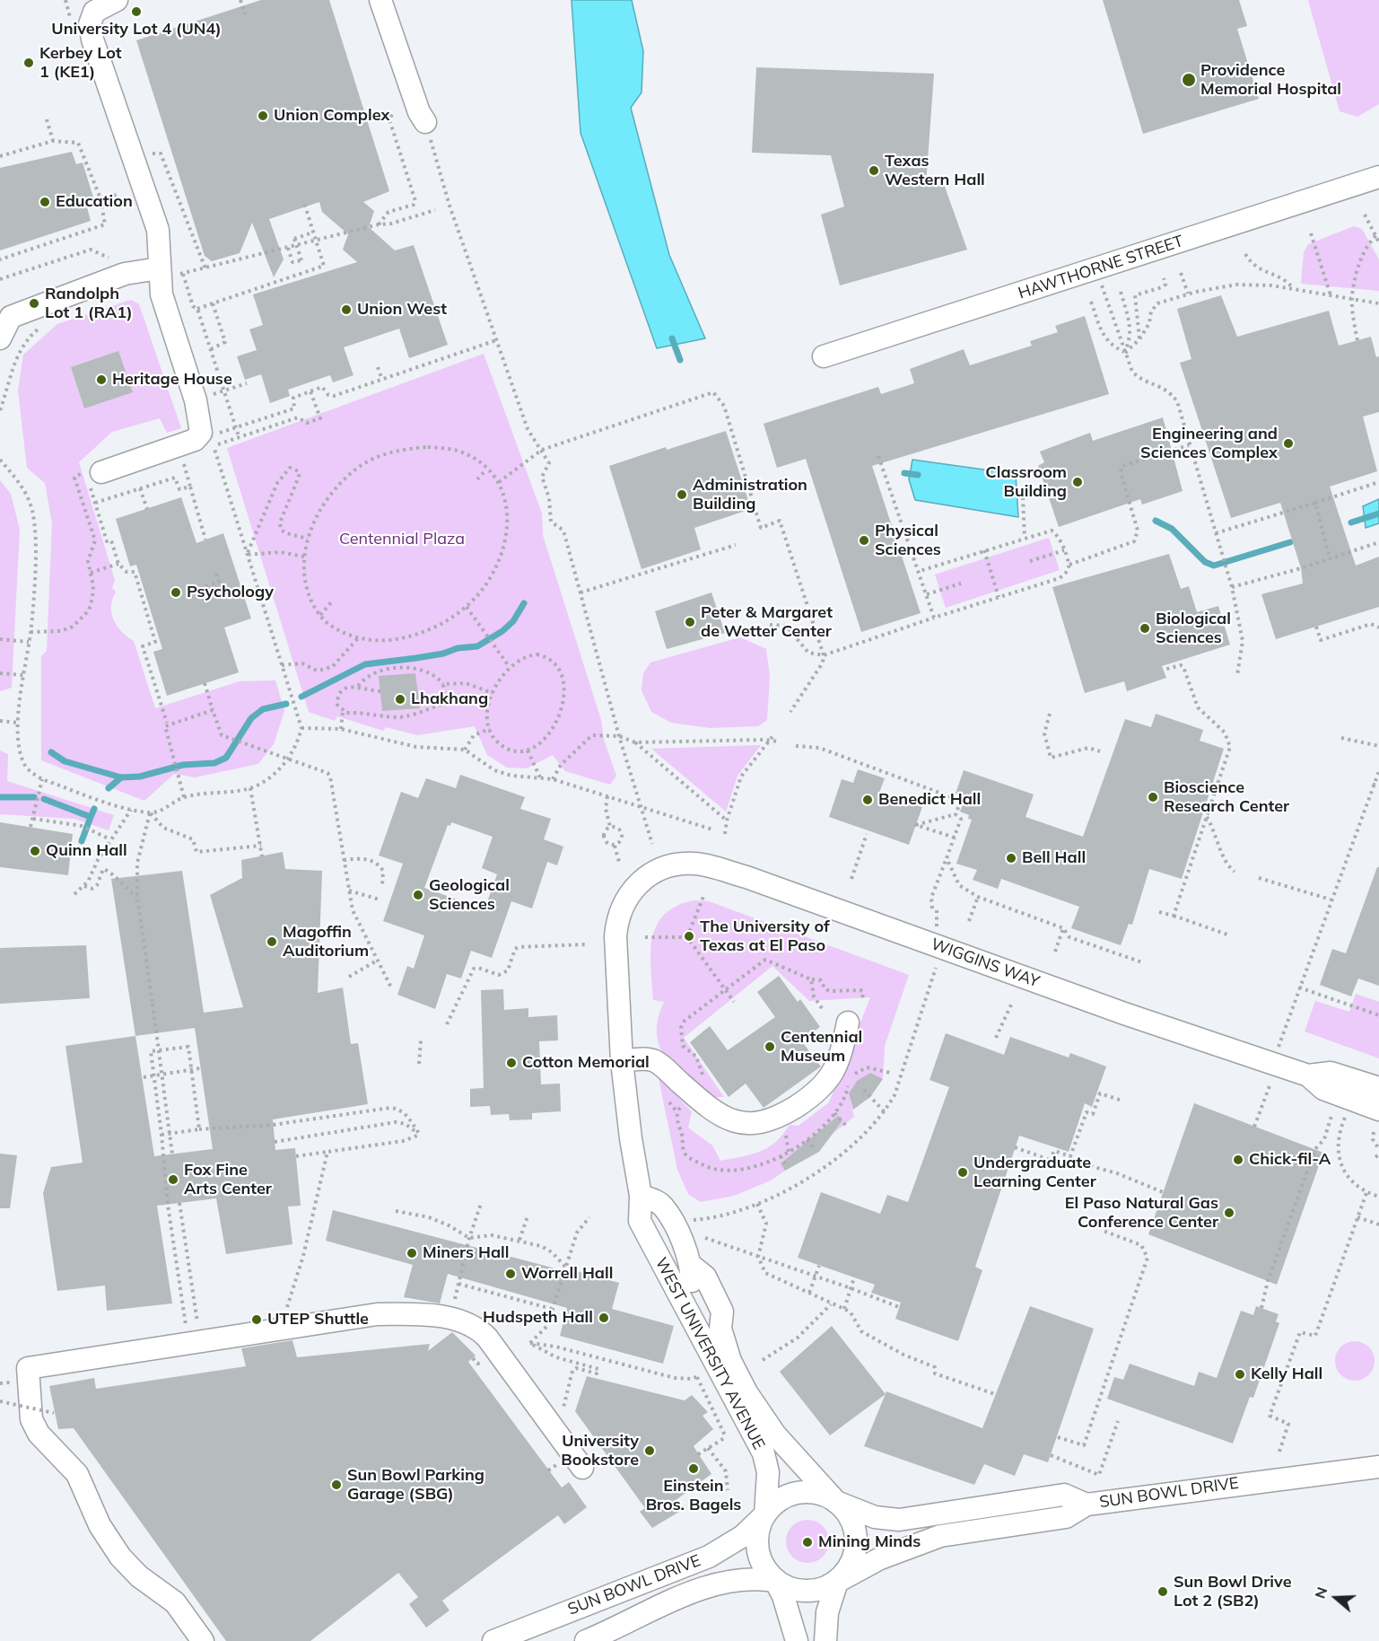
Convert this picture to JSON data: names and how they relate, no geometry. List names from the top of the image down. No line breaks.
{"streets":{"street":["HAWTHORNE STREET","WIGGINS WAY","WEST UNIVERSITY AVENUE","SUN BOWL DRIVE"]},"crossings":[["WIGGINS WAY","WEST UNIVERSITY AVENUE"],["WEST UNIVERSITY AVENUE","SUN BOWL DRIVE"]],"parks":["Centennial Plaza"],"places":["University Lot 4 (UN4)","Kerbey Lot 1 (KE1)","Providence Memorial Hospital","Union Complex","Texas Western Hall","Education","Randolph Lot 1 (RA1)","Union West","Heritage House","Engineering and Sciences Complex","Classroom Building","Administration Building","Physical Sciences","Psychology","Peter & Margaret de Wetter Center","Biological Sciences","Lhakhang","Bioscience Research Center","Benedict Hall","Quinn Hall","Bell Hall","Geological Sciences","The University of Texas at El Paso","Magoffin Auditorium","Centennial Museum","Cotton Memorial","Chick-fil-A","Undergraduate Learning Center","Fox Fine Arts Center","El Paso Natural Gas Conference Center","Miners Hall","Worrell Hall","Hudspeth Hall","UTEP Shuttle","Kelly Hall","University Bookstore","Einstein Bros. Bagels","Sun Bowl Parking Garage (SBG)","Mining Minds","Sun Bowl Drive Lot 2 (SB2)"],"north":"left"}
